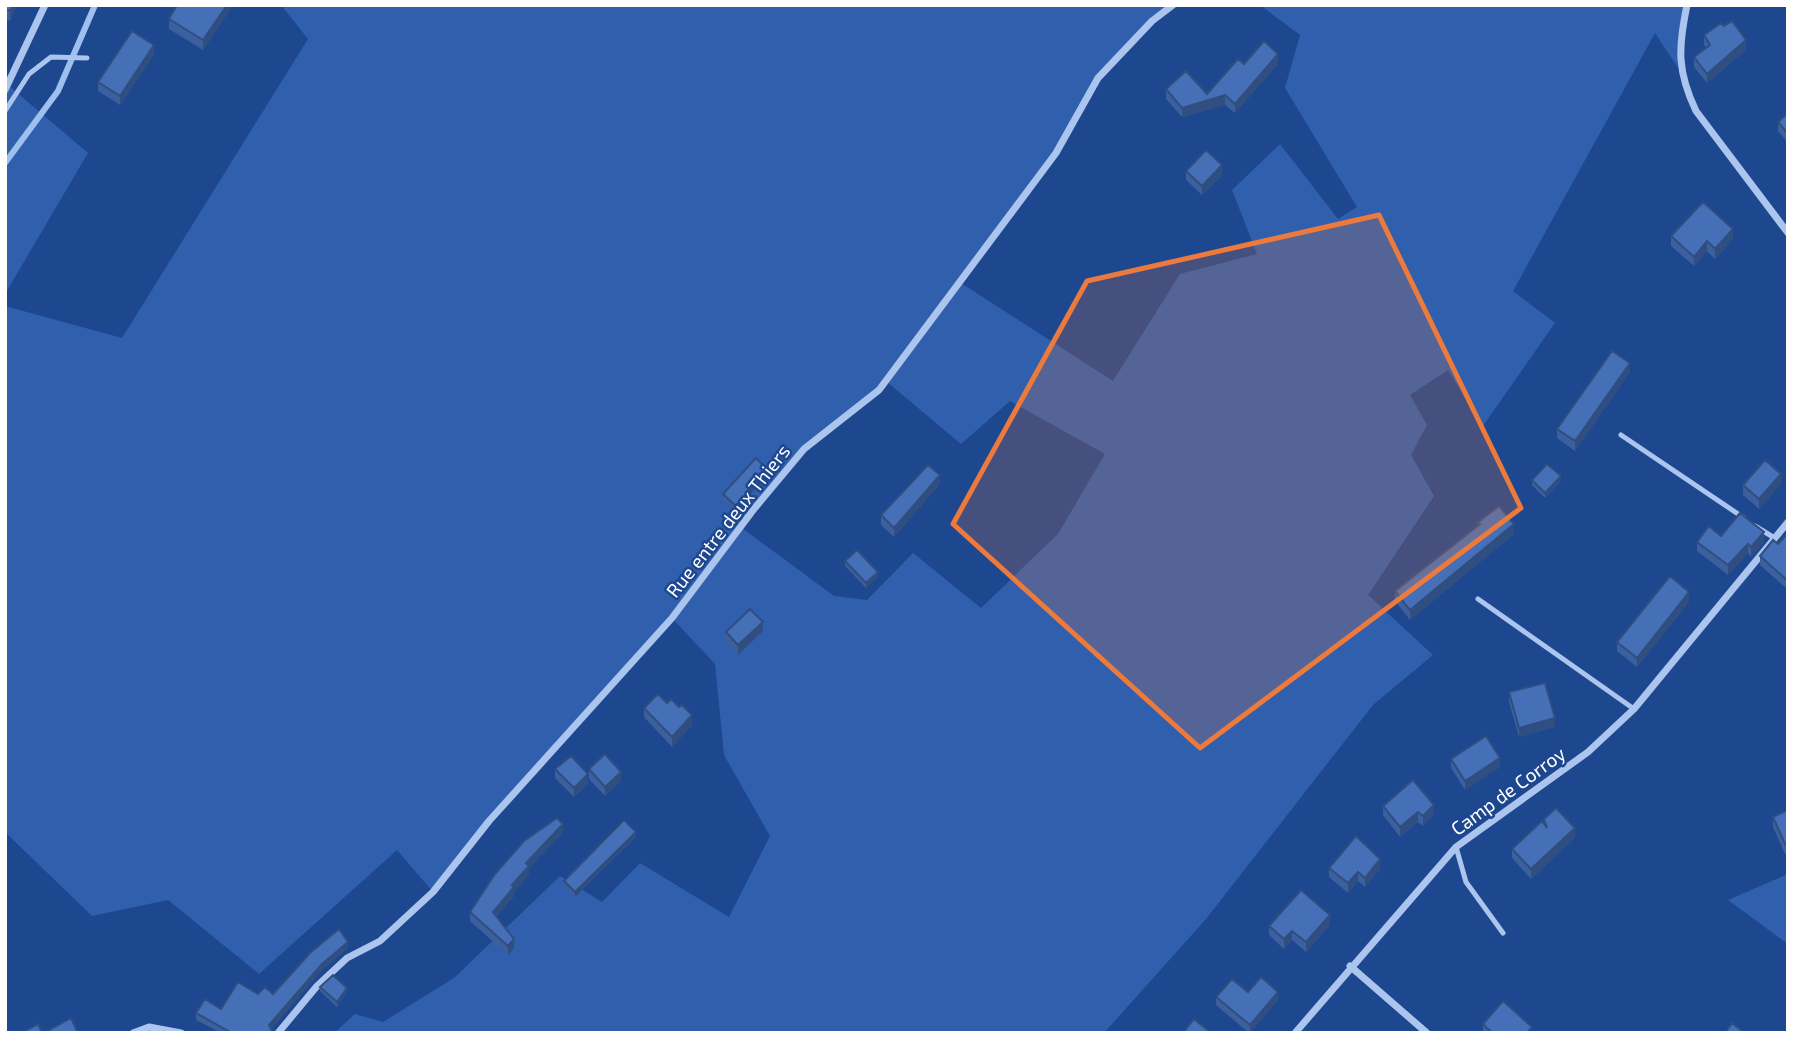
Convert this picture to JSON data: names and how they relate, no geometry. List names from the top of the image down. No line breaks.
{"streets":{"street":["Rue entre deux Thiers","Camp de Corroy"]}}
